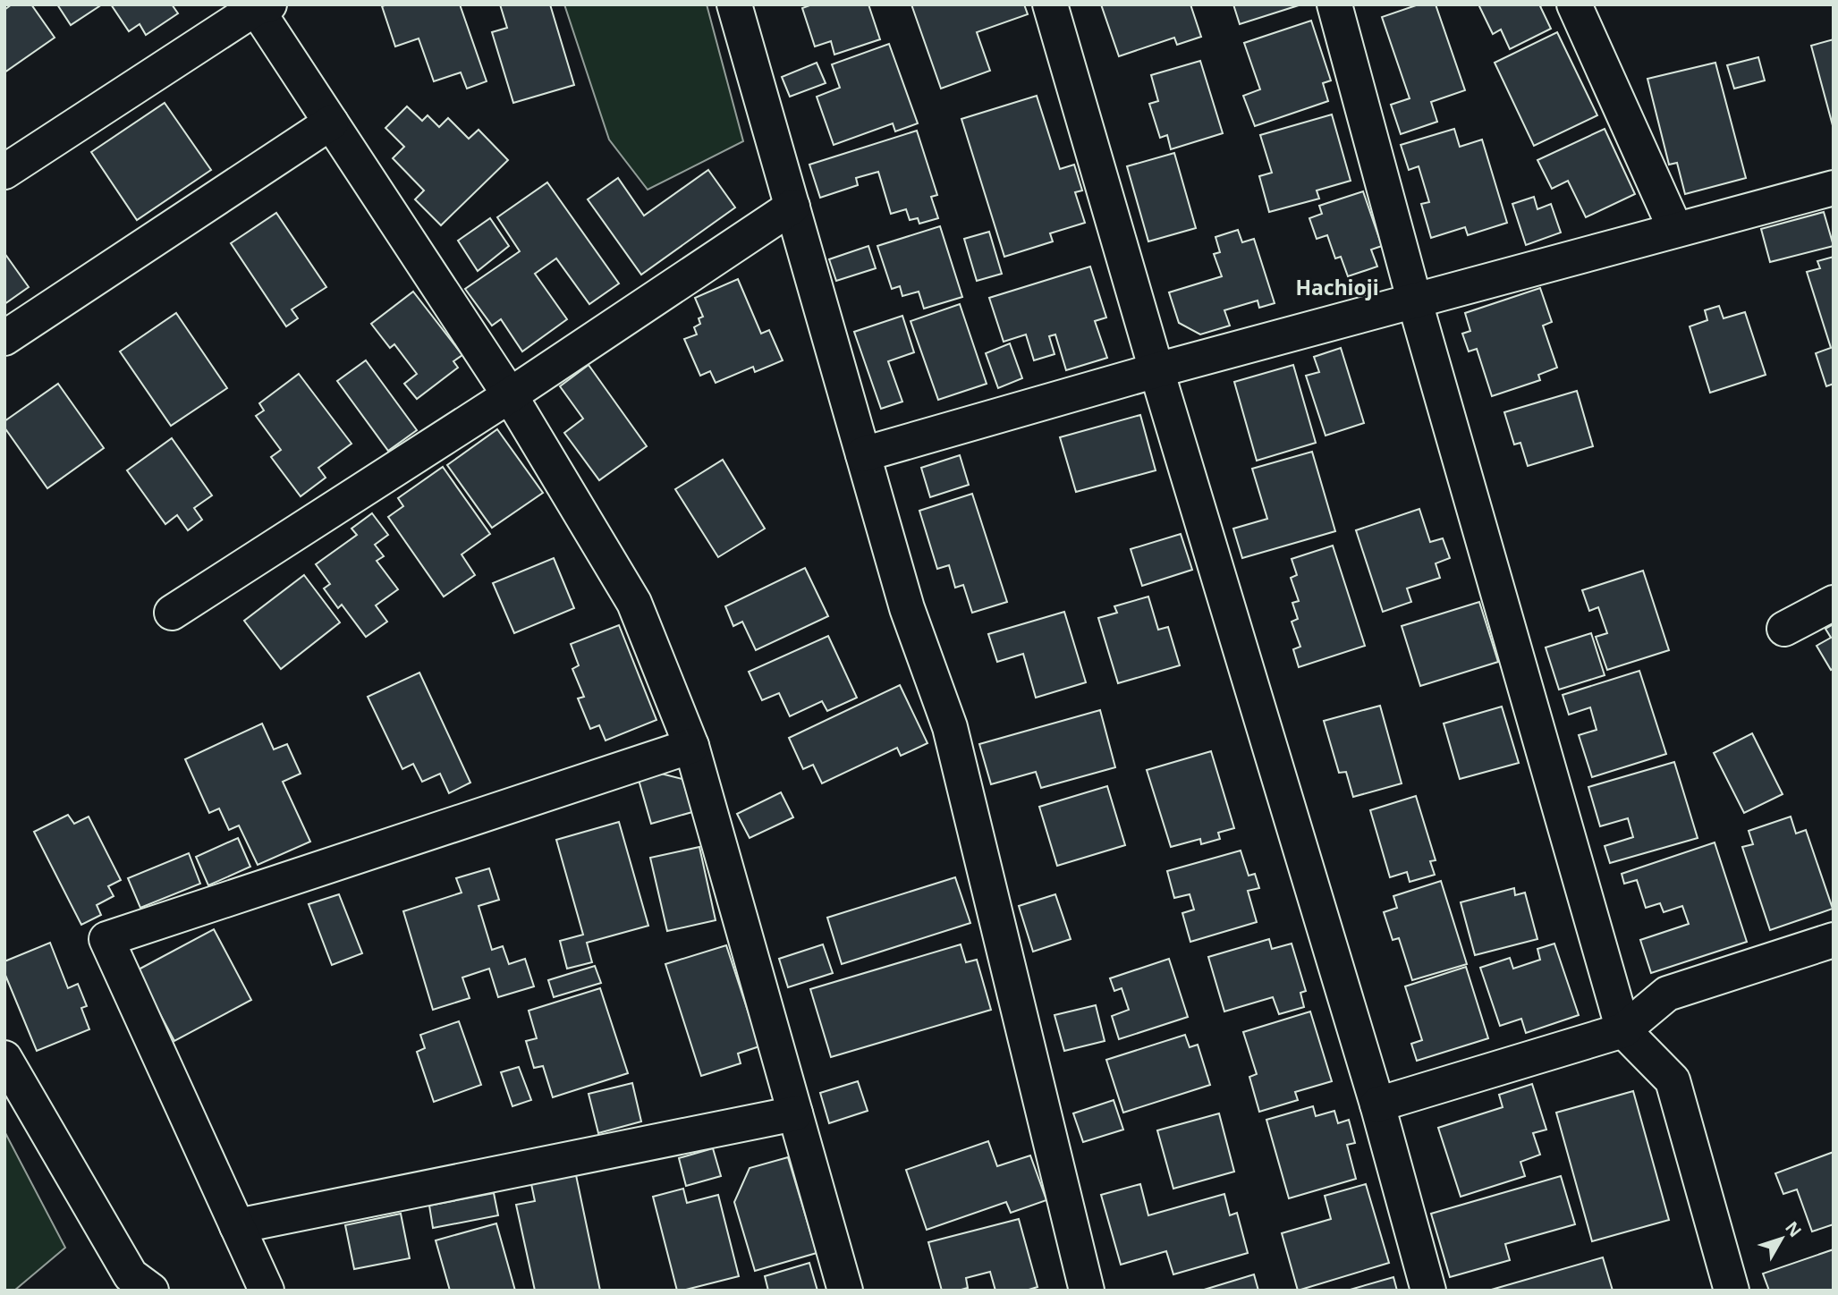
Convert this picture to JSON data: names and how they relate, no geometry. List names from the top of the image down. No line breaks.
{"districts":["Hachioji"],"north":"top right"}
